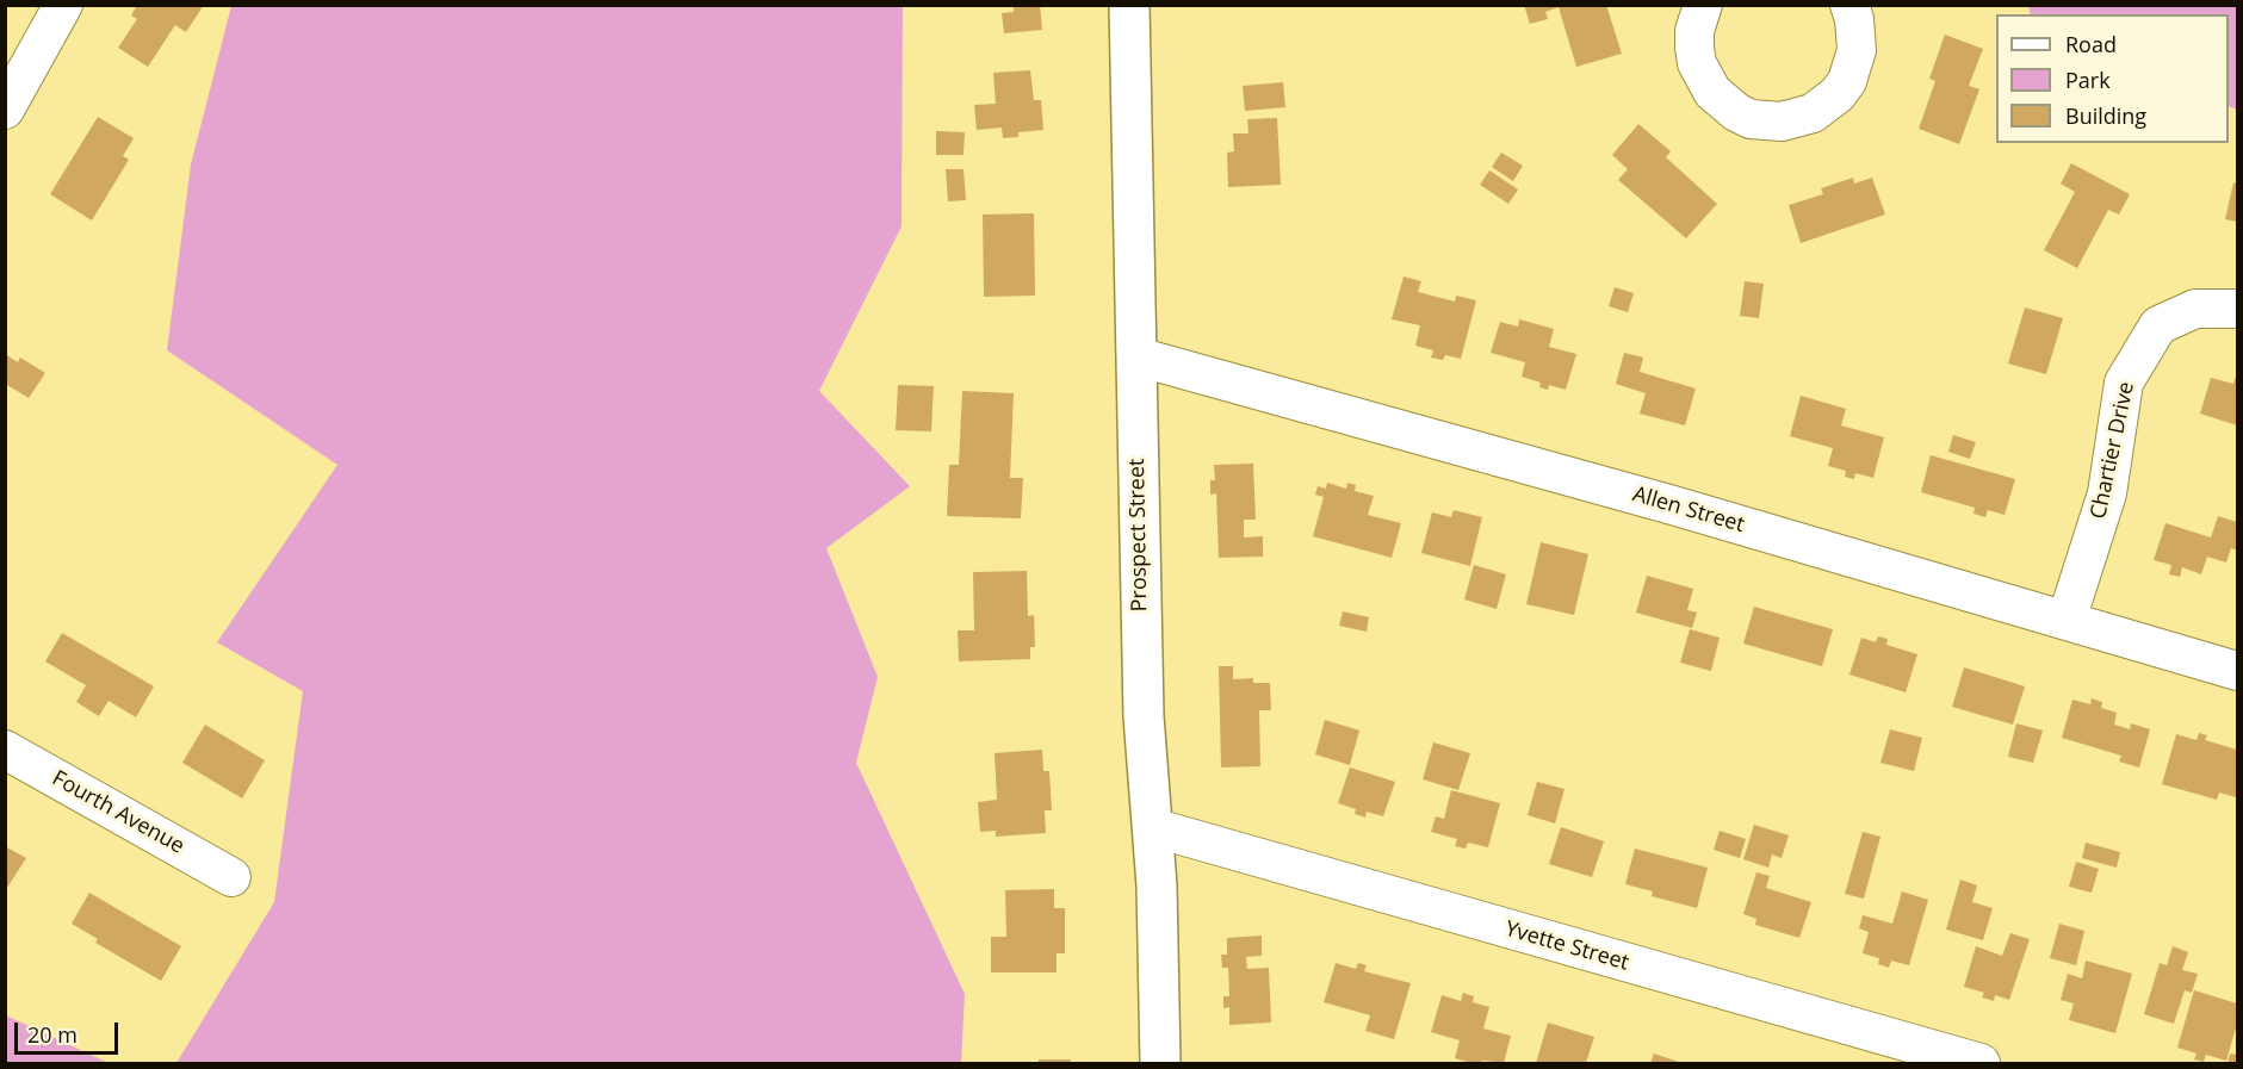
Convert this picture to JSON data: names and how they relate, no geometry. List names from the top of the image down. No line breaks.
{"streets":{"main road":["Prospect Street"],"street":["Chartier Drive","Allen Street","Fourth Avenue","Yvette Street"]},"crossings":[["Chartier Drive","Allen Street"],["Allen Street","Prospect Street"],["Prospect Street","Yvette Street"]],"legend":["Road","Park","Building"],"scale_bar":"20 m"}
